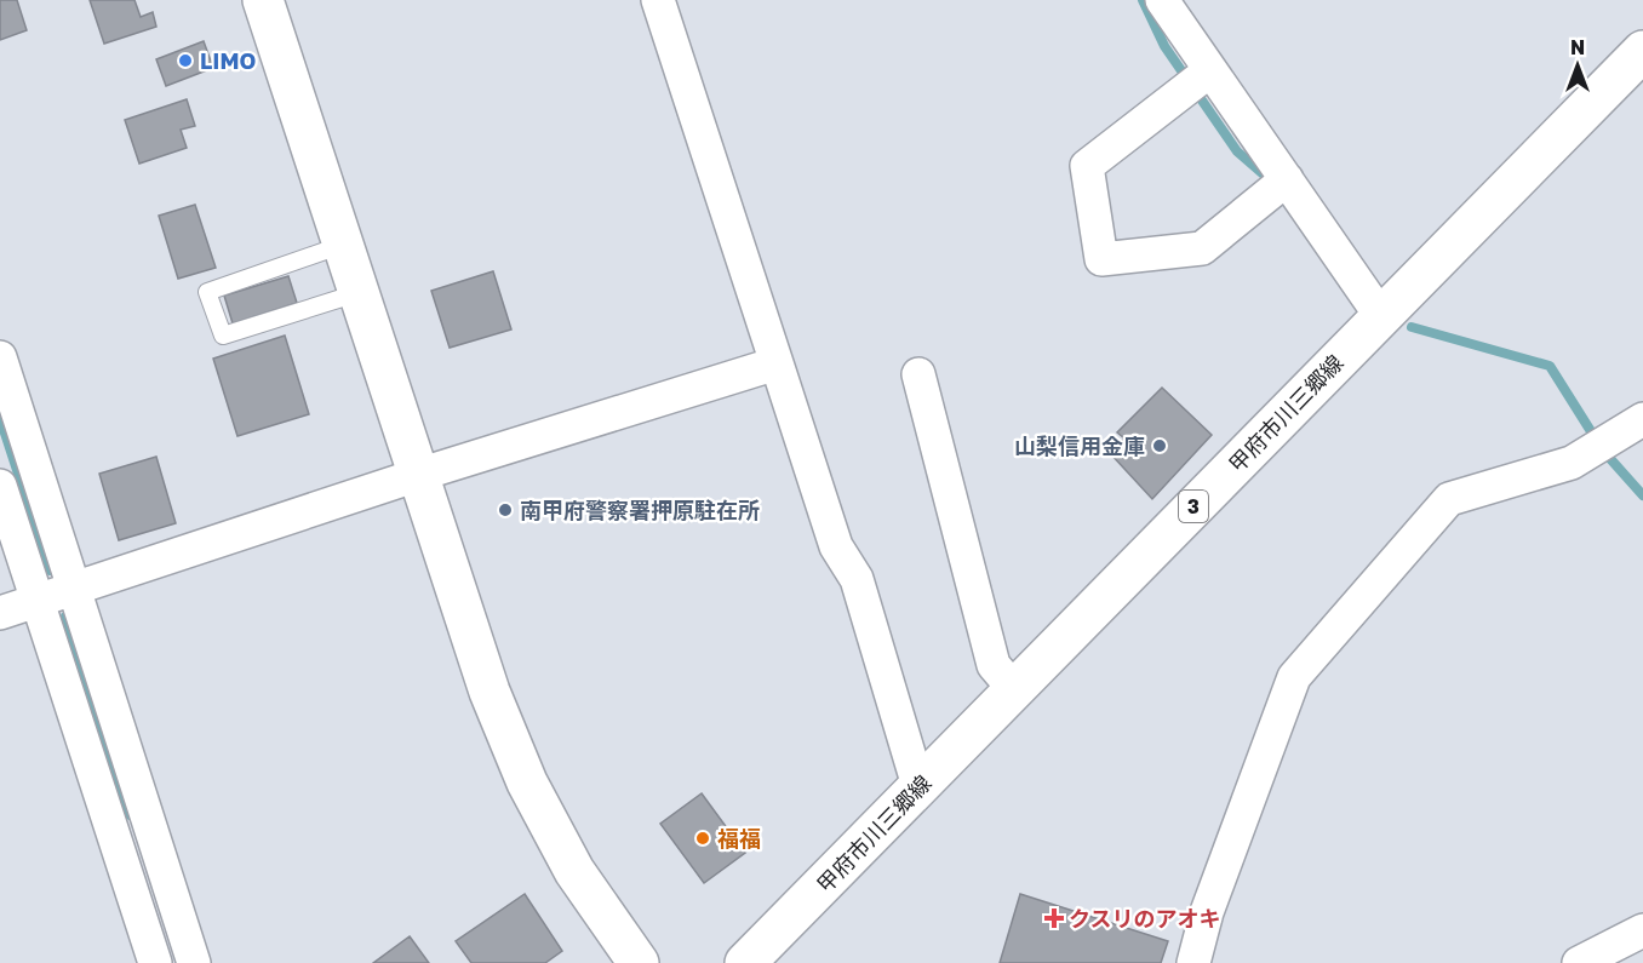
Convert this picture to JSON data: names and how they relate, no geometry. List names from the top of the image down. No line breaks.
{"streets":{"main road":["甲府市川三郷線","3"]},"places":{"other":["LIMO","山梨信用金庫","南甲府警察署押原駐在所","福福"],"health":["クスリのアオキ"]},"north":"top"}
